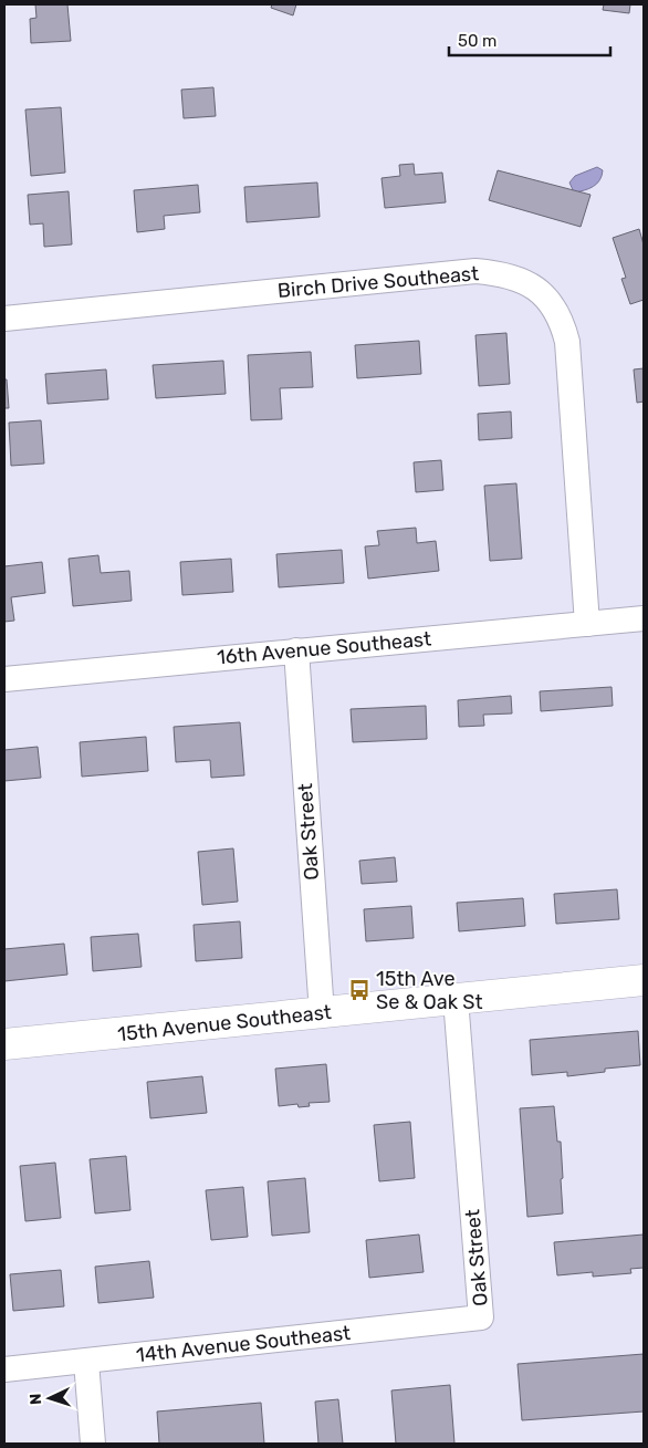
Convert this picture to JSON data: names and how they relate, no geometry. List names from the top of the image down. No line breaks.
{"streets":{"street":["Birch Drive Southeast","16th Avenue Southeast","Oak Street","15th Avenue Southeast","14th Avenue Southeast"]},"crossings":[["Birch Drive Southeast","16th Avenue Southeast"],["16th Avenue Southeast","Oak Street"],["Oak Street","15th Avenue Southeast"],["Oak Street","14th Avenue Southeast"]],"places":{"bus stop":["15th Ave Se & Oak St"]},"scale_bar":"50 m","north":"left"}
